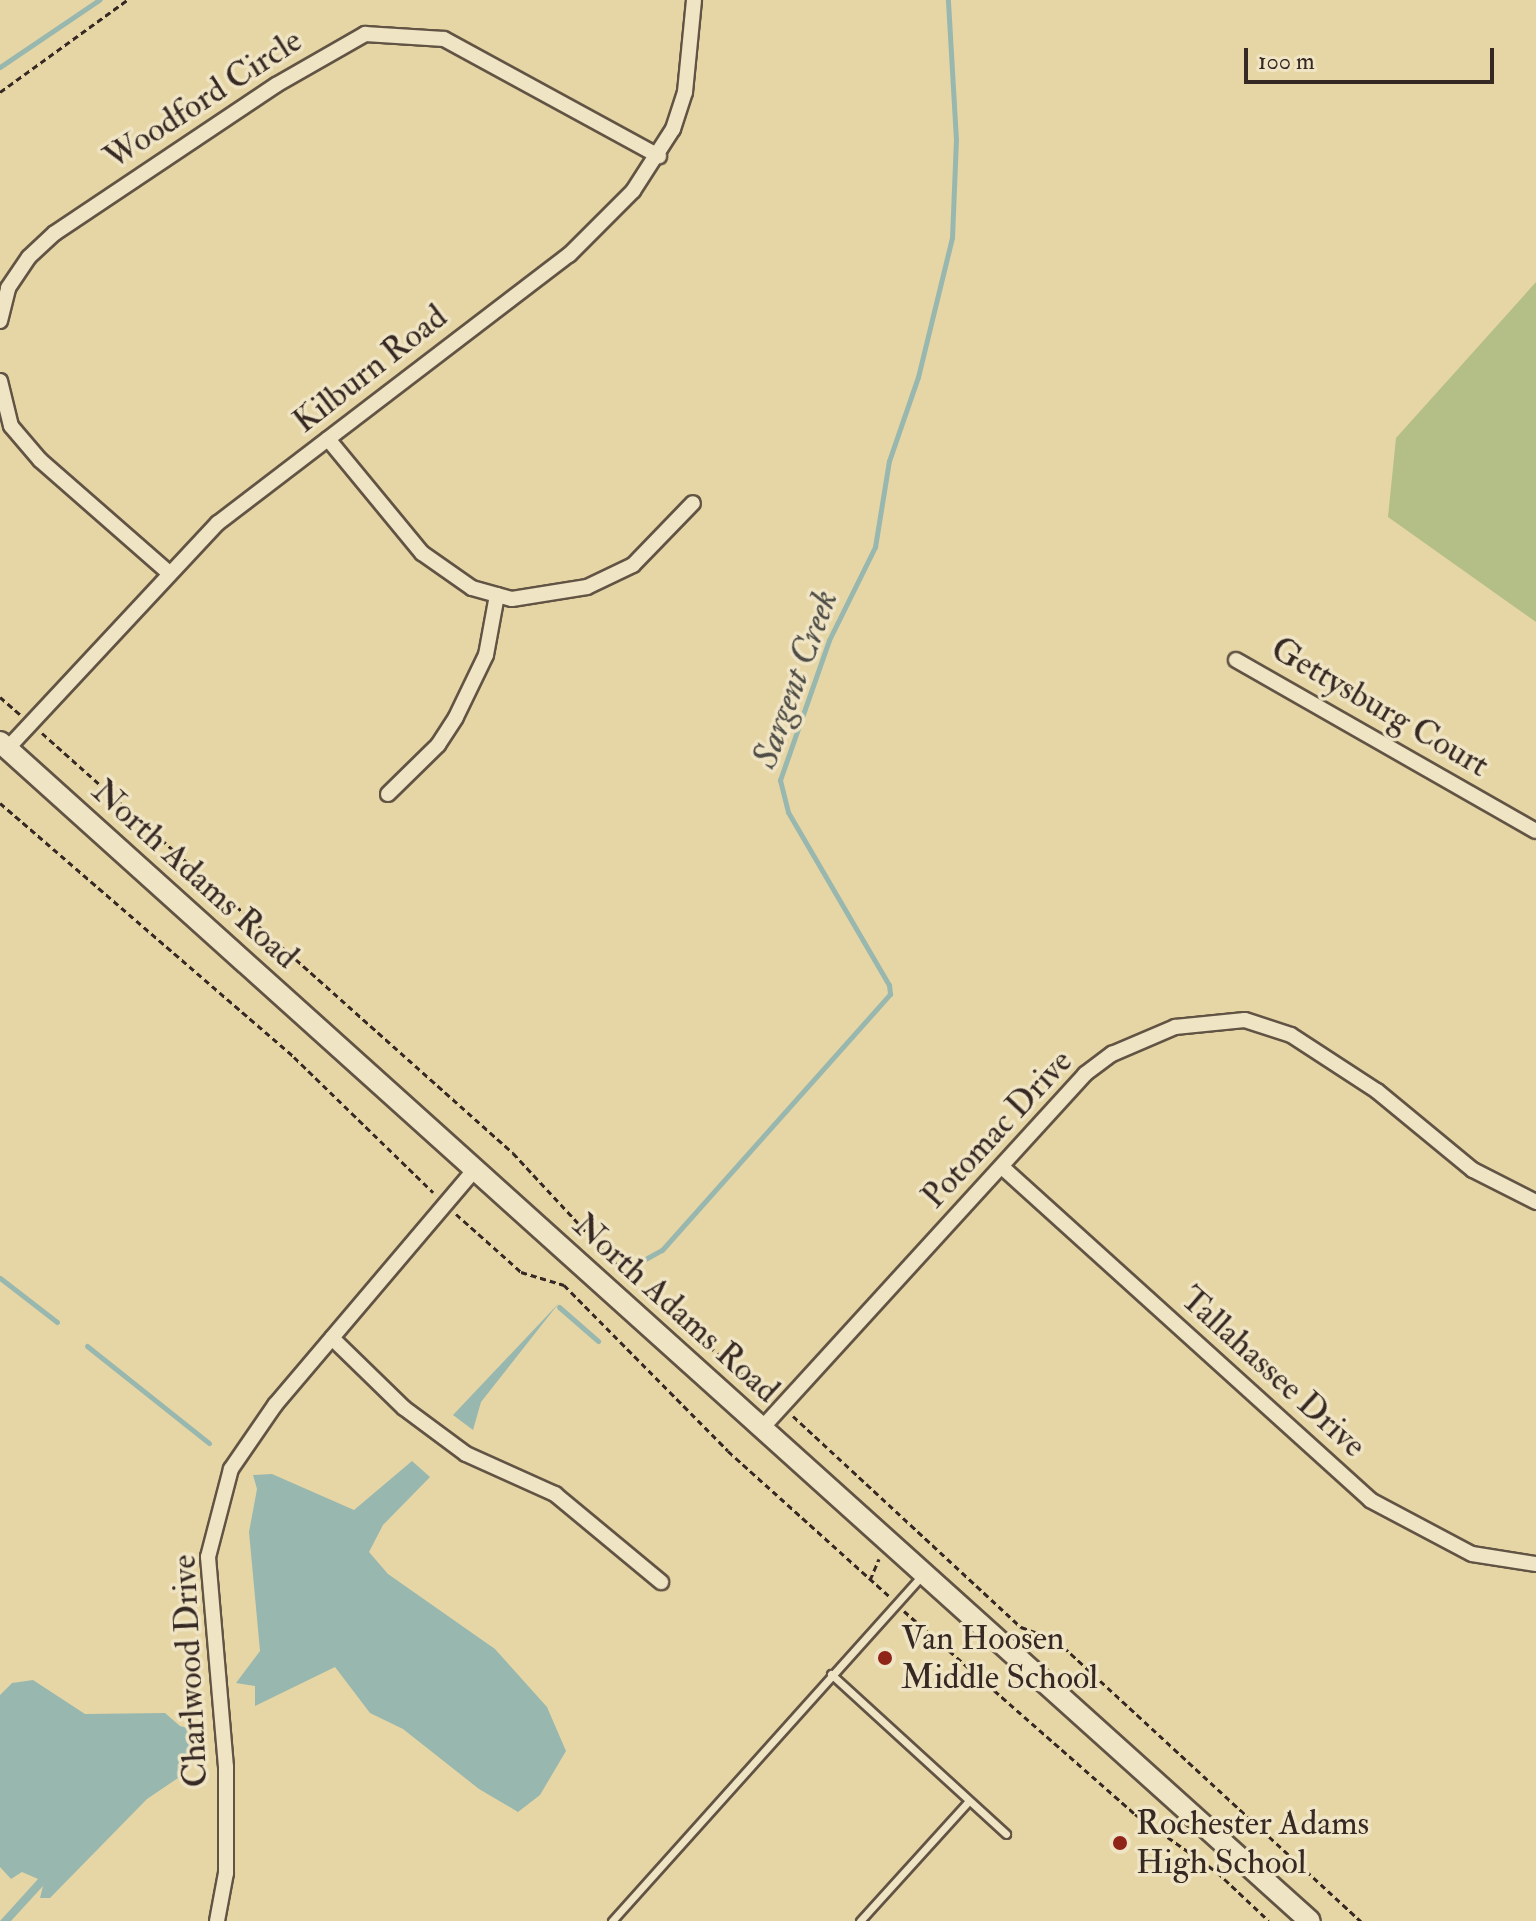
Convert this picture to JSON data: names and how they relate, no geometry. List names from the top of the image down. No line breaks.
{"streets":{"main road":["North Adams Road"],"street":["Woodford Circle","Kilburn Road","Gettysburg Court","Potomac Drive","Tallahassee Drive","Charlwood Drive"]},"crossings":[["Woodford Circle","Kilburn Road"],["Kilburn Road","North Adams Road"],["North Adams Road","Potomac Drive"],["North Adams Road","Charlwood Drive"],["Potomac Drive","Tallahassee Drive"]],"water":["Sargent Creek"],"places":["Van Hoosen Middle School","Rochester Adams High School"],"scale_bar":"100 m"}
